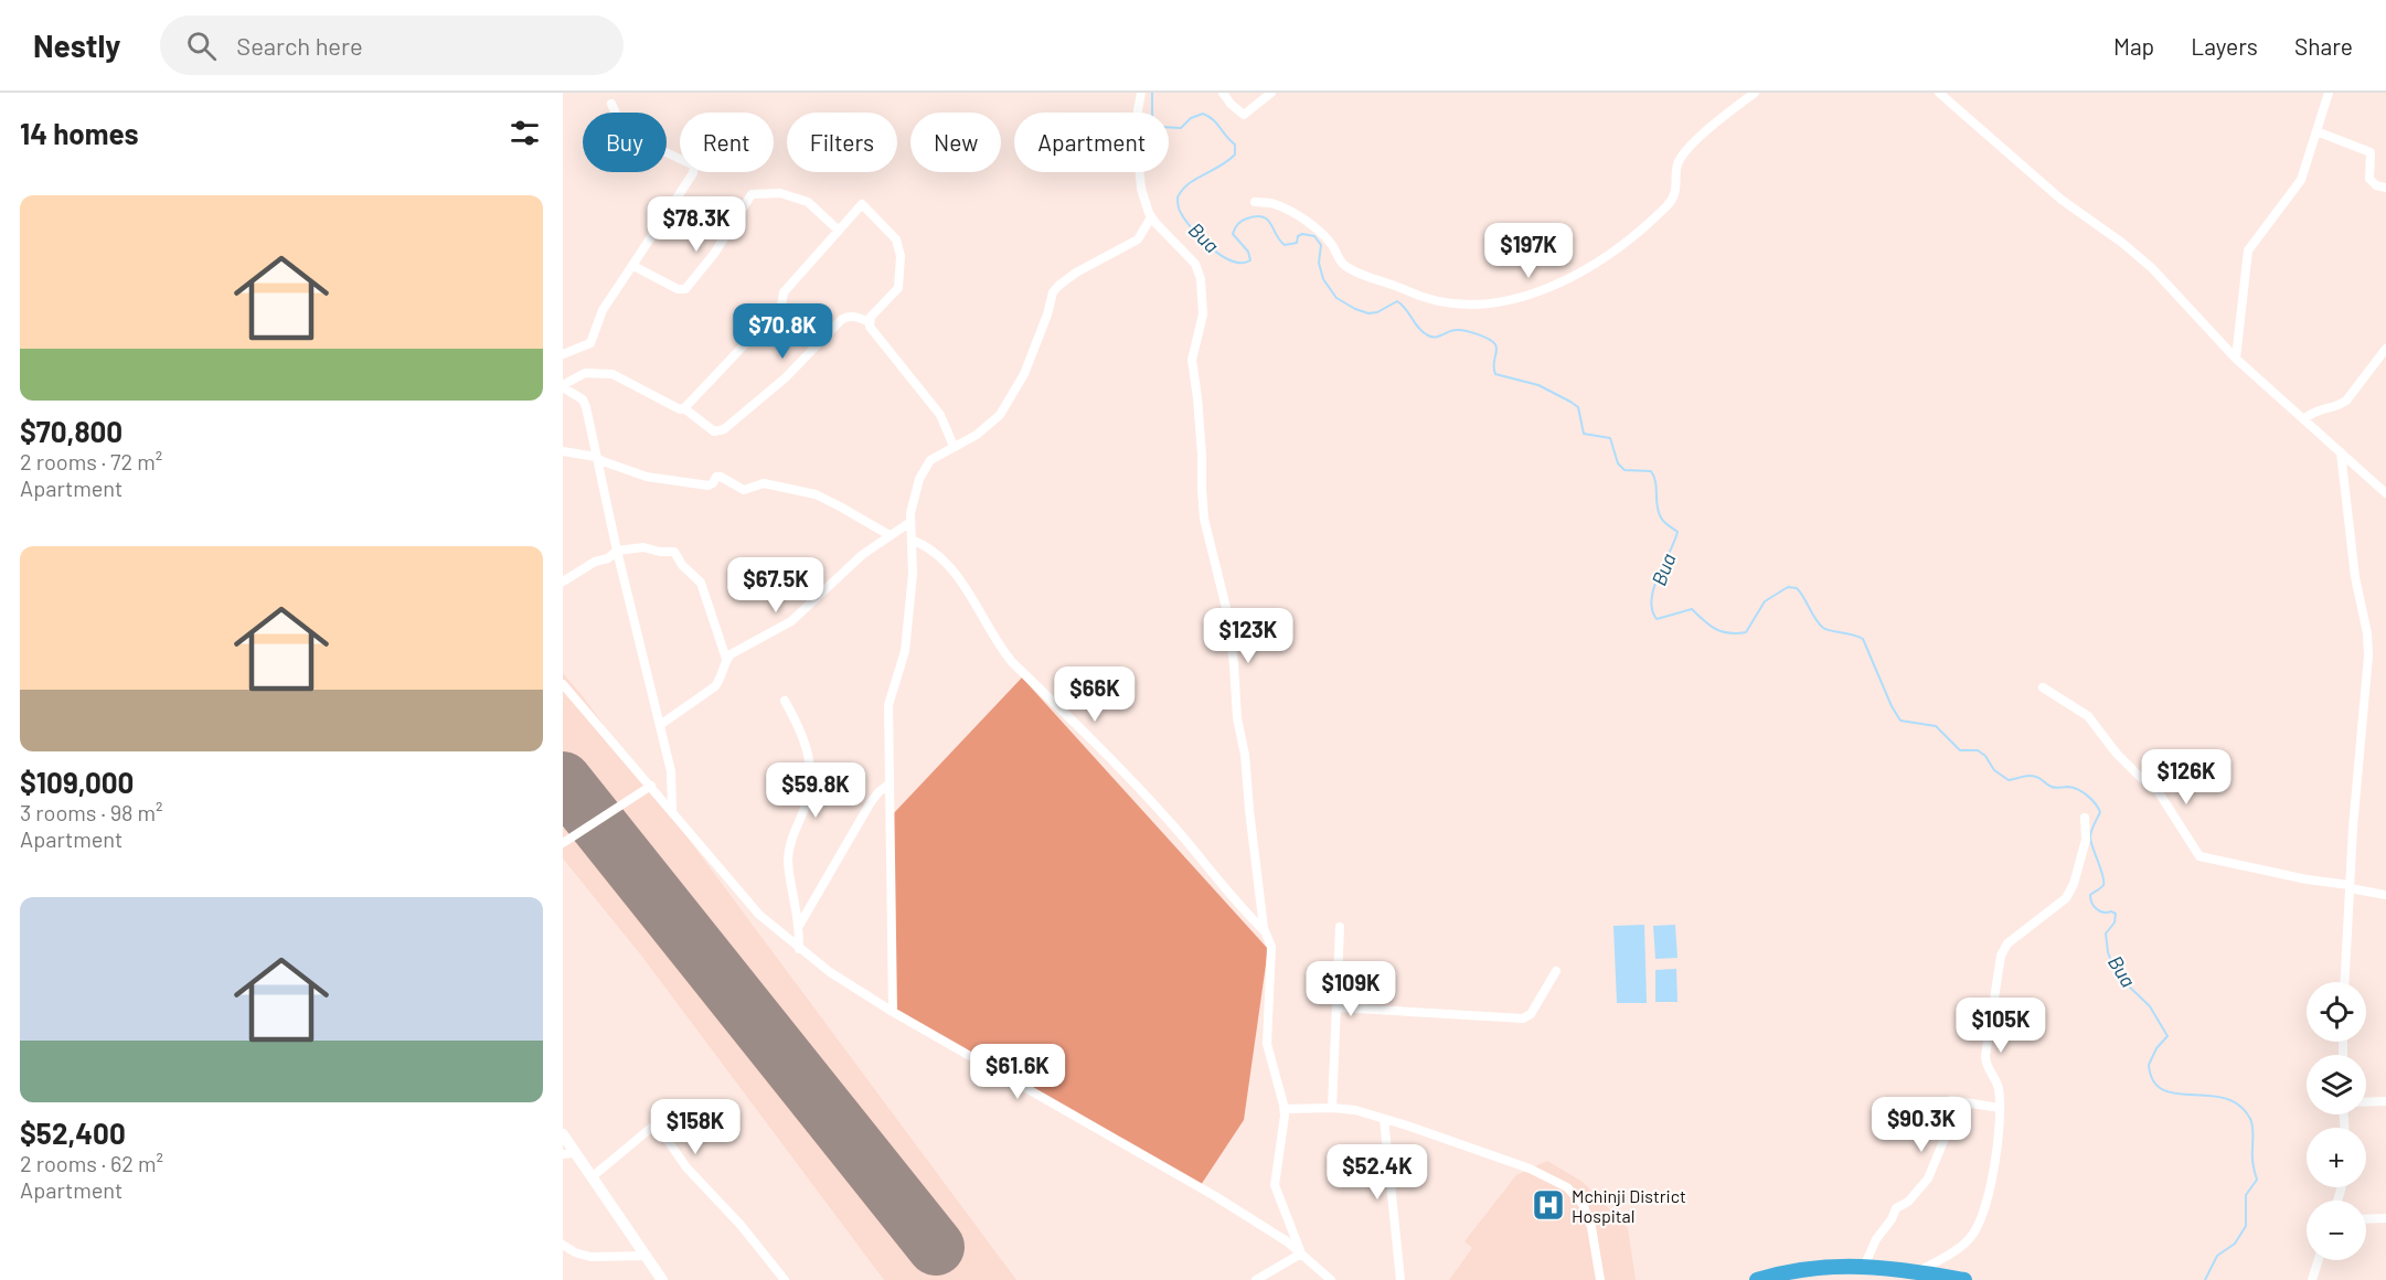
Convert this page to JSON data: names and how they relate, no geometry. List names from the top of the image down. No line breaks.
{"water":["Bua"],"places":{"hospital":["Mchinji District Hospital"]},"page":{"header":"Nestly","search":"Search here","nav":["Map","Layers","Share"],"heading":"14 homes","chip":["Buy","Rent","Filters","New","Apartment"],"list":[{"name":"$70,800","note":"2 rooms · 72 m² · Apartment"},{"name":"$109,000","note":"3 rooms · 98 m² · Apartment"},{"name":"$52,400","note":"2 rooms · 62 m² · Apartment"}],"price":["$78.3K","$197K","$70.8K","$67.5K","$123K","$66K","$126K","$59.8K","$109K","$105K","$61.6K","$90.3K","$158K","$52.4K"],"map_buttons":["+","−"]}}
